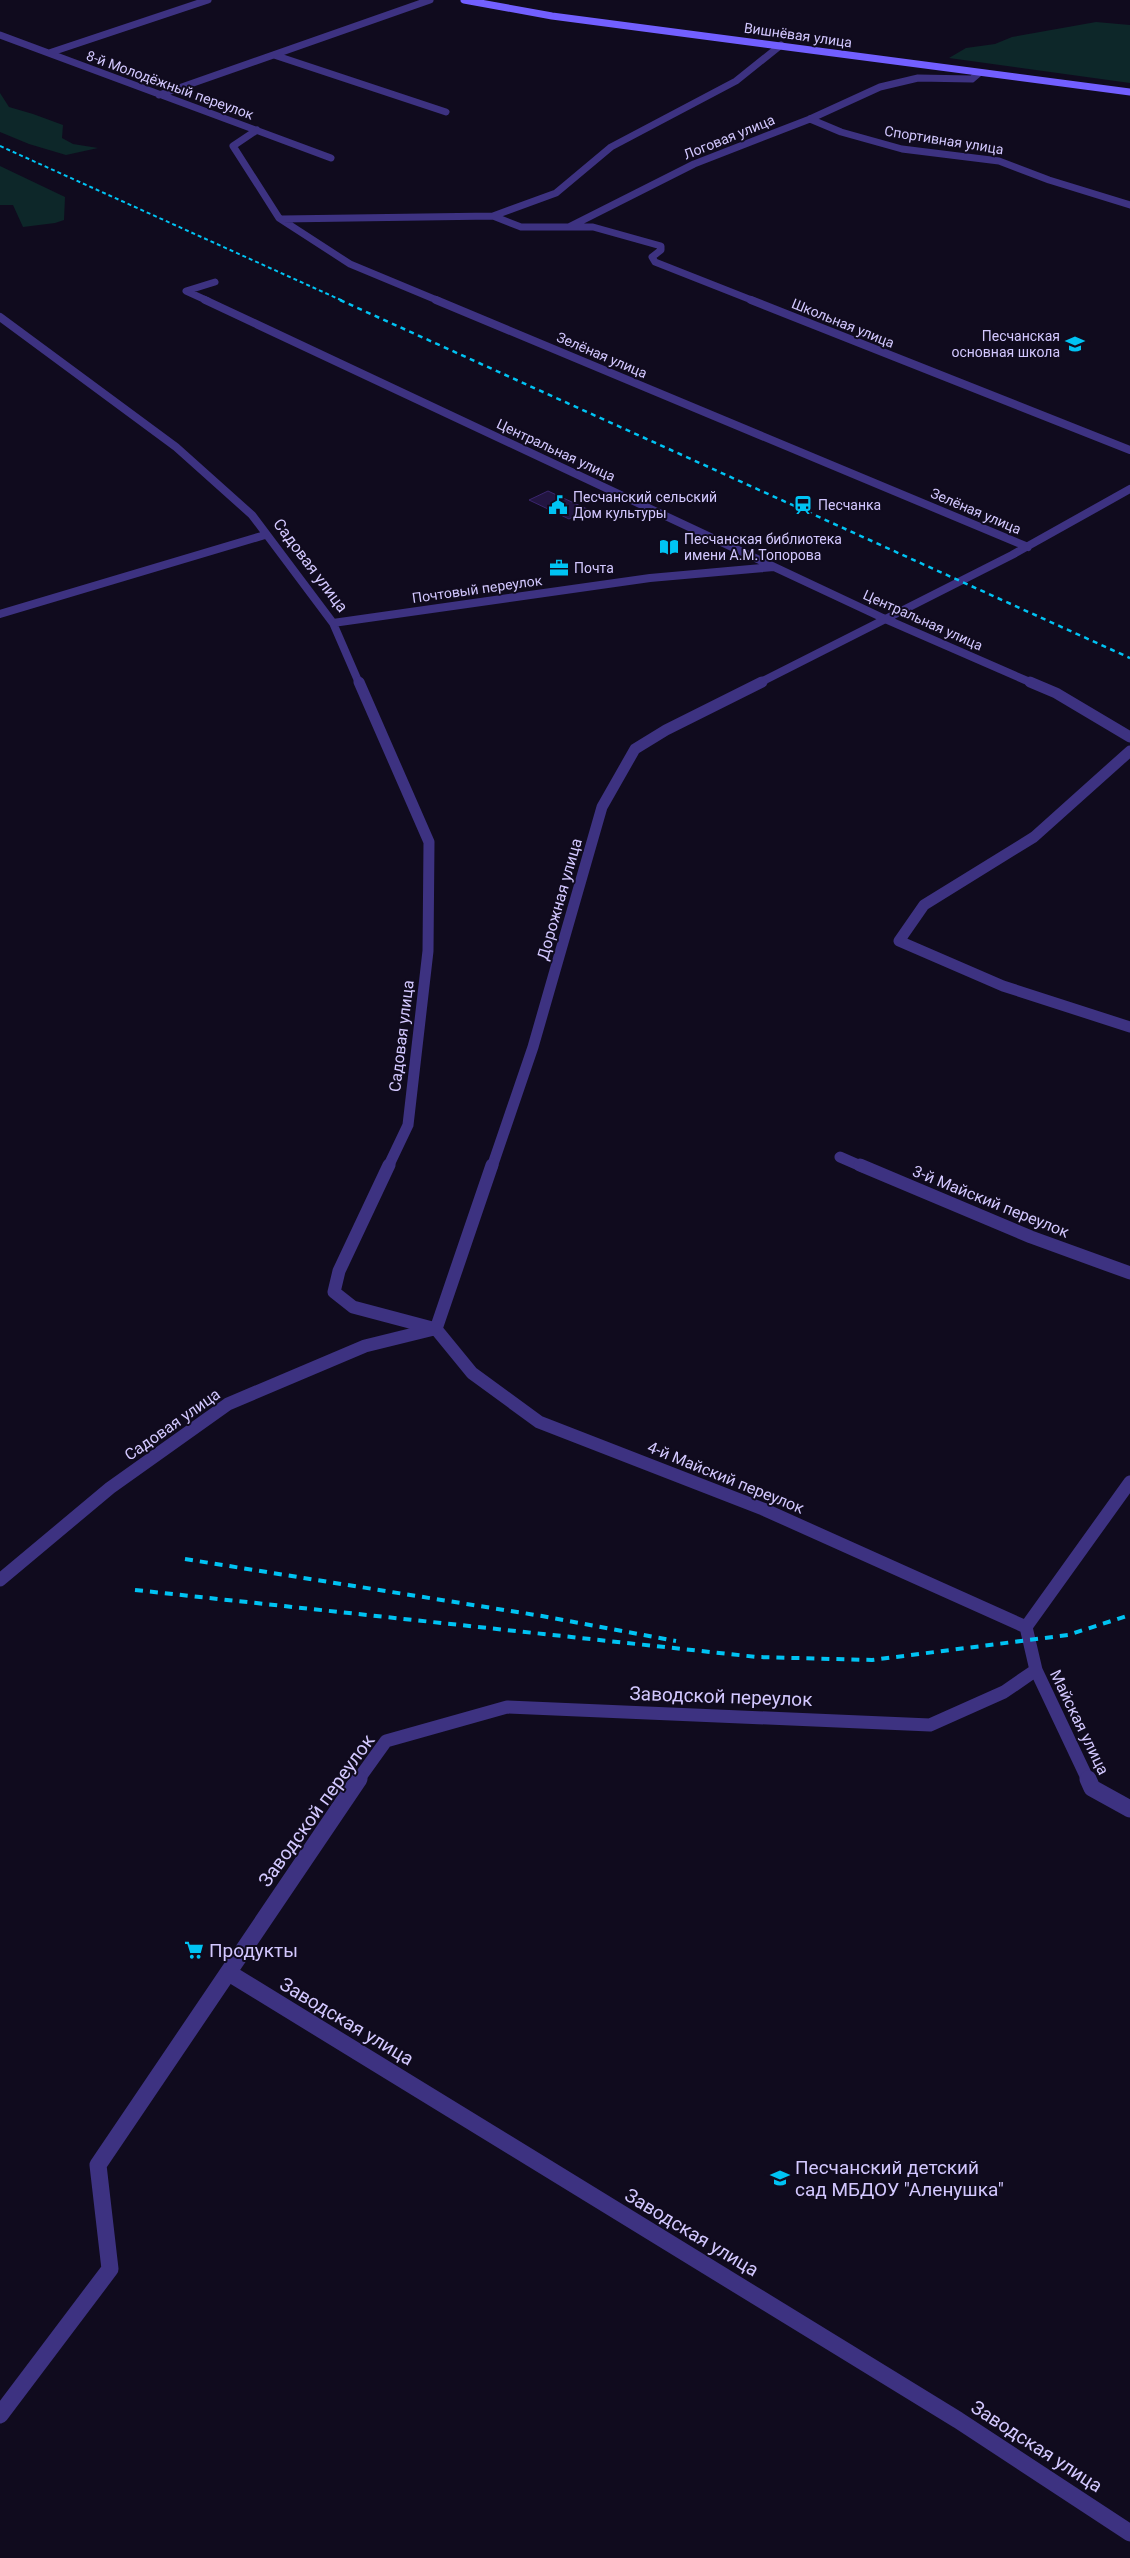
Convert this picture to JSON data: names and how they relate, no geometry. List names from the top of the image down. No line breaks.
{"streets":{"street":["Вишнёвая улица","8-й Молодёжный переулок","Логовая улица","Спортивная улица","Школьная улица","Зелёная улица","Центральная улица","Садовая улица","Почтовый переулок","Дорожная улица","3-й Майский переулок","4-й Майский переулок","Заводской переулок","Майская улица","Заводская улица"]},"crossings":[["Вишнёвая улица","Логовая улица"],["8-й Молодёжный переулок","Зелёная улица"],["Логовая улица","Спортивная улица"],["Логовая улица","Школьная улица"],["Логовая улица","Зелёная улица"],["Зелёная улица","Дорожная улица"],["Центральная улица","Почтовый переулок"],["Центральная улица","Дорожная улица"],["Садовая улица","Почтовый переулок"],["Садовая улица","Дорожная улица"],["Садовая улица","4-й Майский переулок"],["Дорожная улица","4-й Майский переулок"],["4-й Майский переулок","Майская улица"],["Заводской переулок","Майская улица"],["Заводской переулок","Заводская улица"]],"places":{"school or university":["Песчанская основная школа","Песчанский детский сад МБДОУ \"Аленушка\""],"public building":["Песчанский сельский Дом культуры"],"station":["Песчанка"],"library":["Песчанская библиотека имени А.М.Топорова"],"office":["Почта"],"supermarket":["Продукты"]}}
